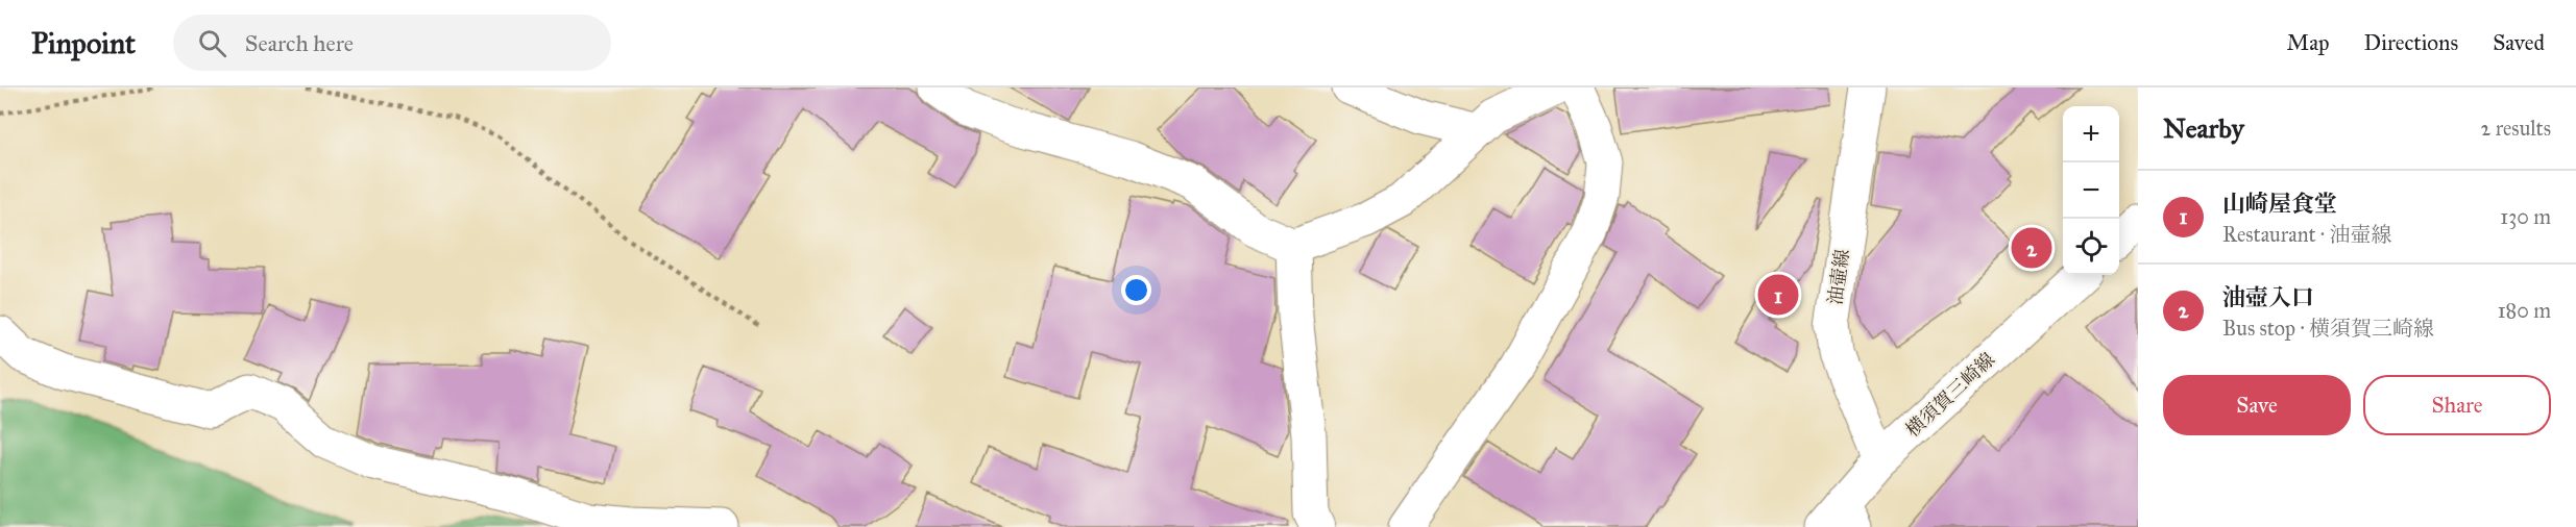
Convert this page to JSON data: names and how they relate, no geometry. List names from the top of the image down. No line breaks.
{"streets":{"street":["油壷線","横須賀三崎線"]},"crossings":[["油壷線","横須賀三崎線"]],"page":{"header":"Pinpoint","search":"Search here","nav":["Map","Directions","Saved"],"heading":["Nearby","2 results"],"map_buttons":["+","−"],"list":[{"mark":"1","name":"山崎屋食堂","note":"Restaurant · 油壷線","value":"130 m"},{"mark":"2","name":"油壺入口","note":"Bus stop · 横須賀三崎線","value":"180 m"}],"pins":["2","1"],"buttons":["Save","Share"]}}
